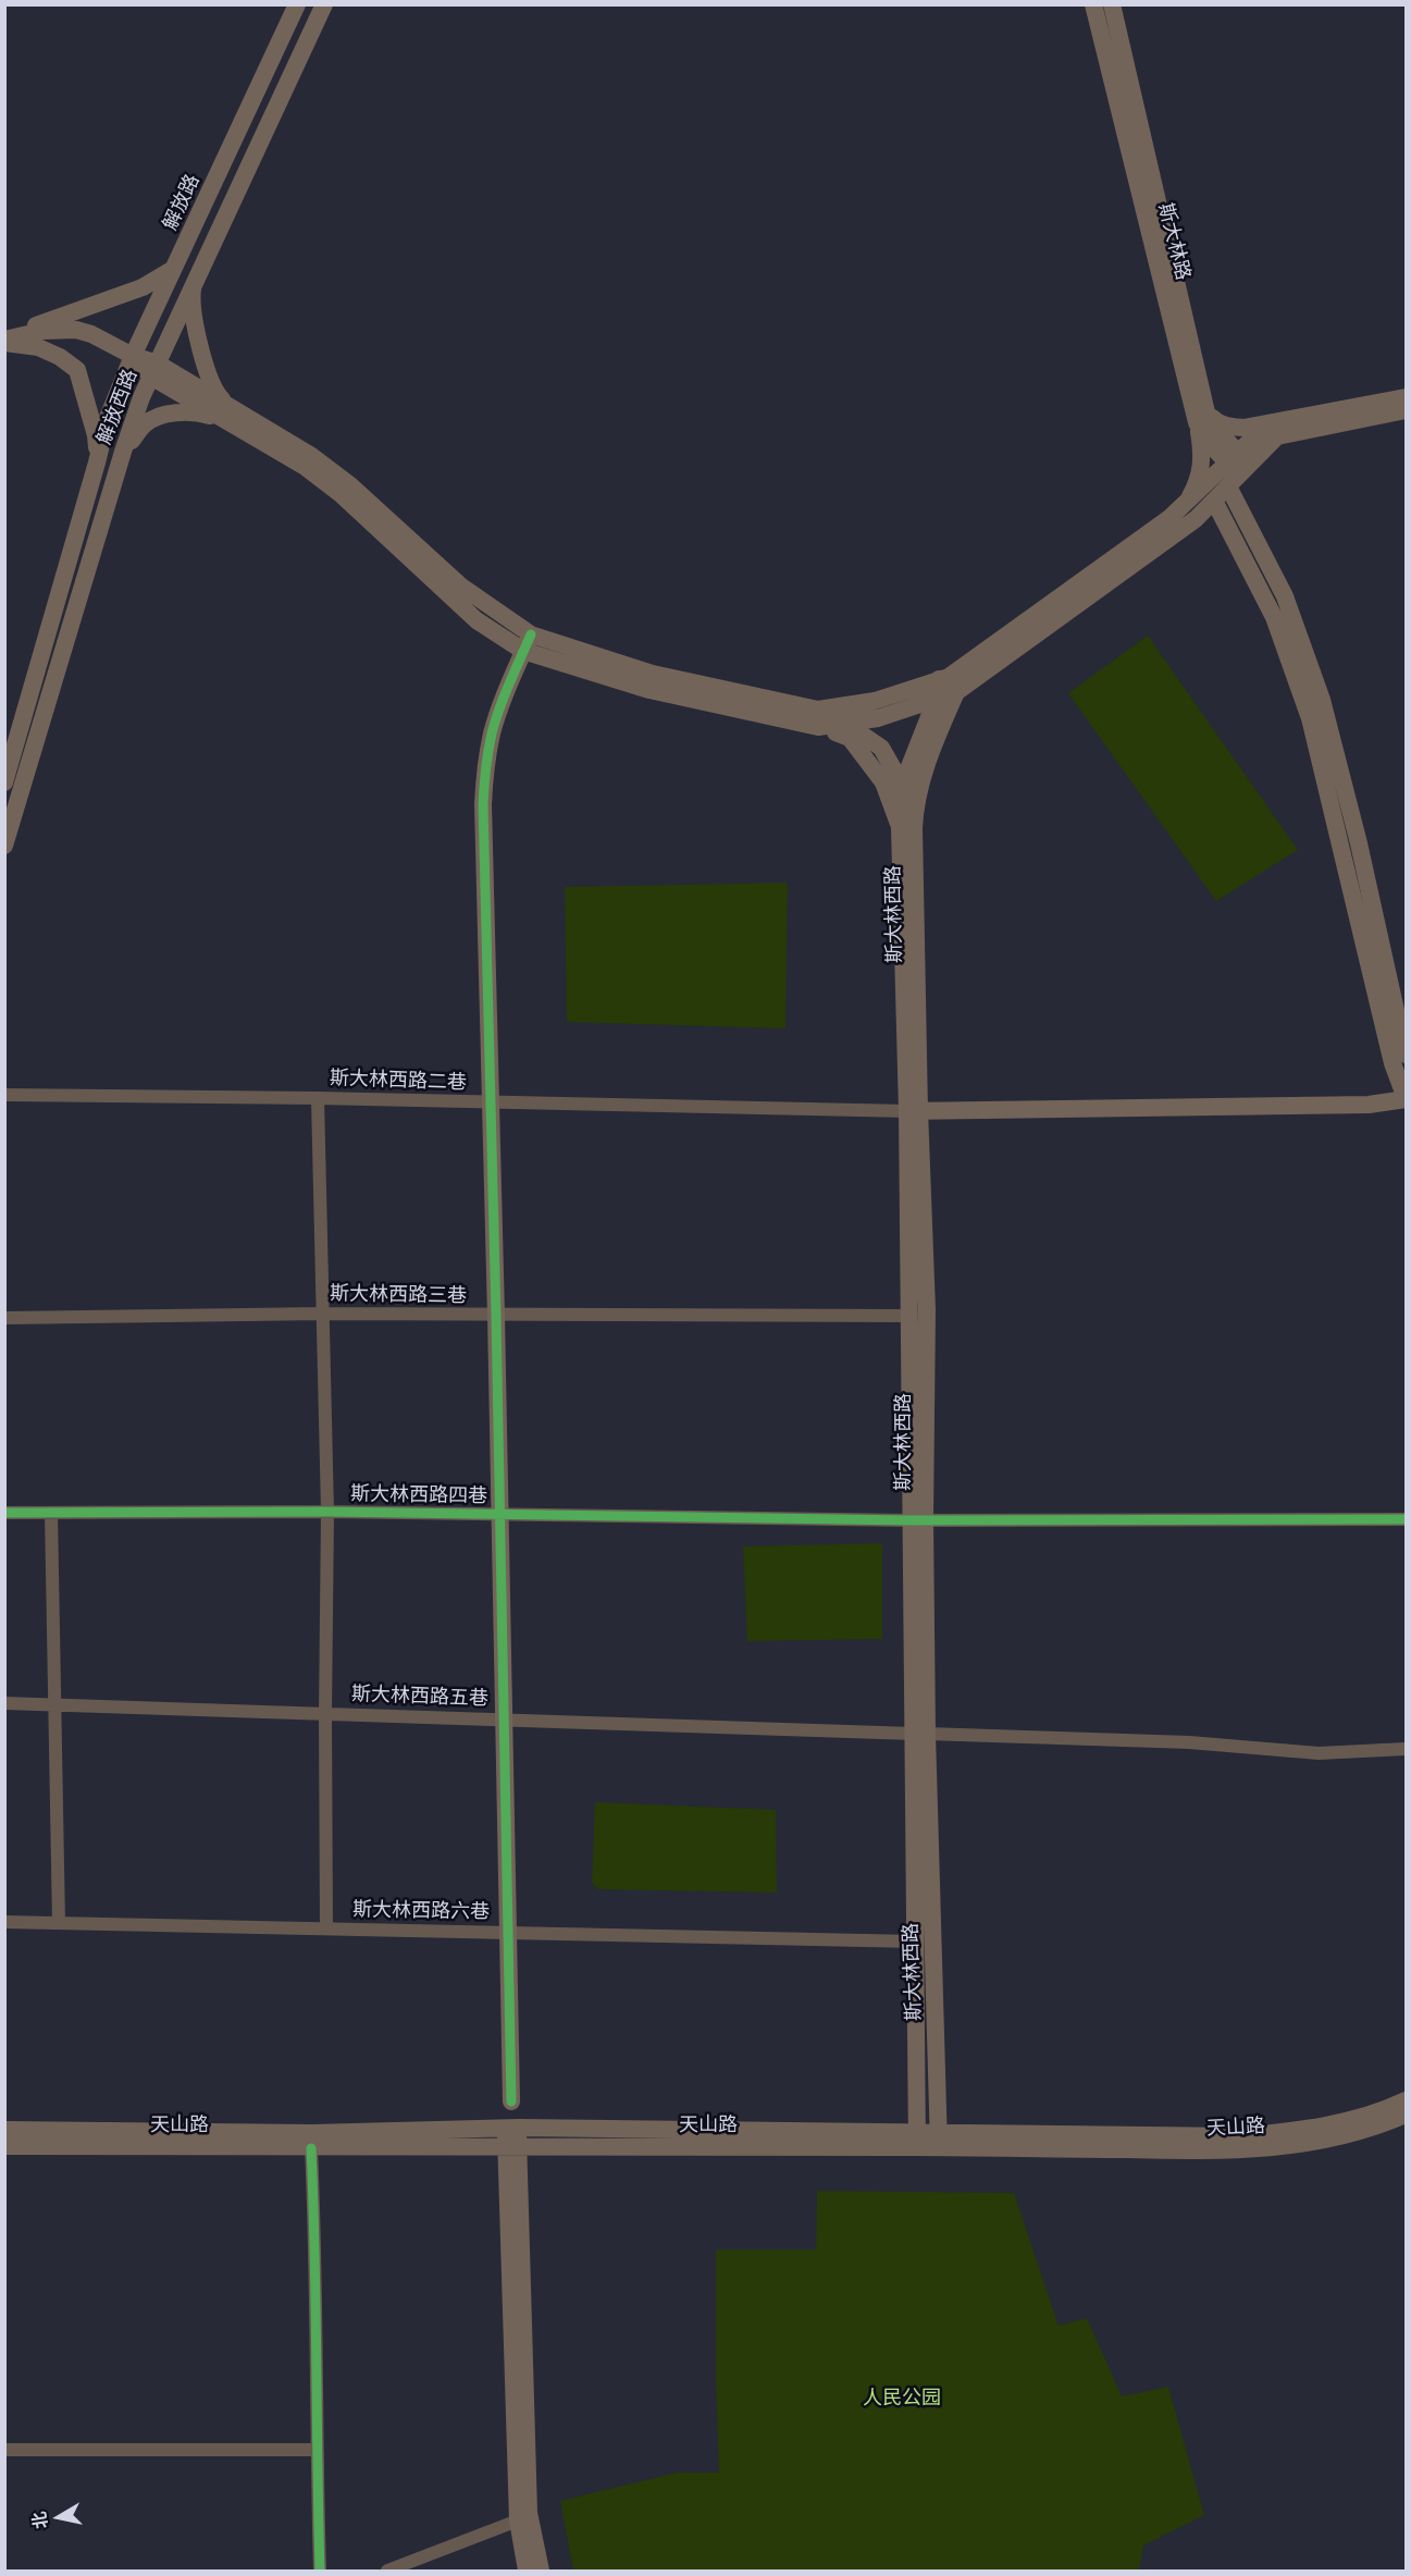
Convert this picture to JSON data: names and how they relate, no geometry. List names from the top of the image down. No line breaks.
{"streets":{"main road":["解放路","斯大林路","解放西路","斯大林西路","天山路"],"street":["斯大林西路二巷","斯大林西路三巷","斯大林西路四巷","斯大林西路五巷","斯大林西路六巷"]},"crossings":[["解放路","解放西路"],["斯大林西路","斯大林西路二巷"],["斯大林西路","斯大林西路三巷"],["斯大林西路","斯大林西路四巷"],["斯大林西路","斯大林西路五巷"],["斯大林西路","斯大林西路六巷"],["斯大林西路","天山路"]],"parks":["人民公园"],"north":"left"}
